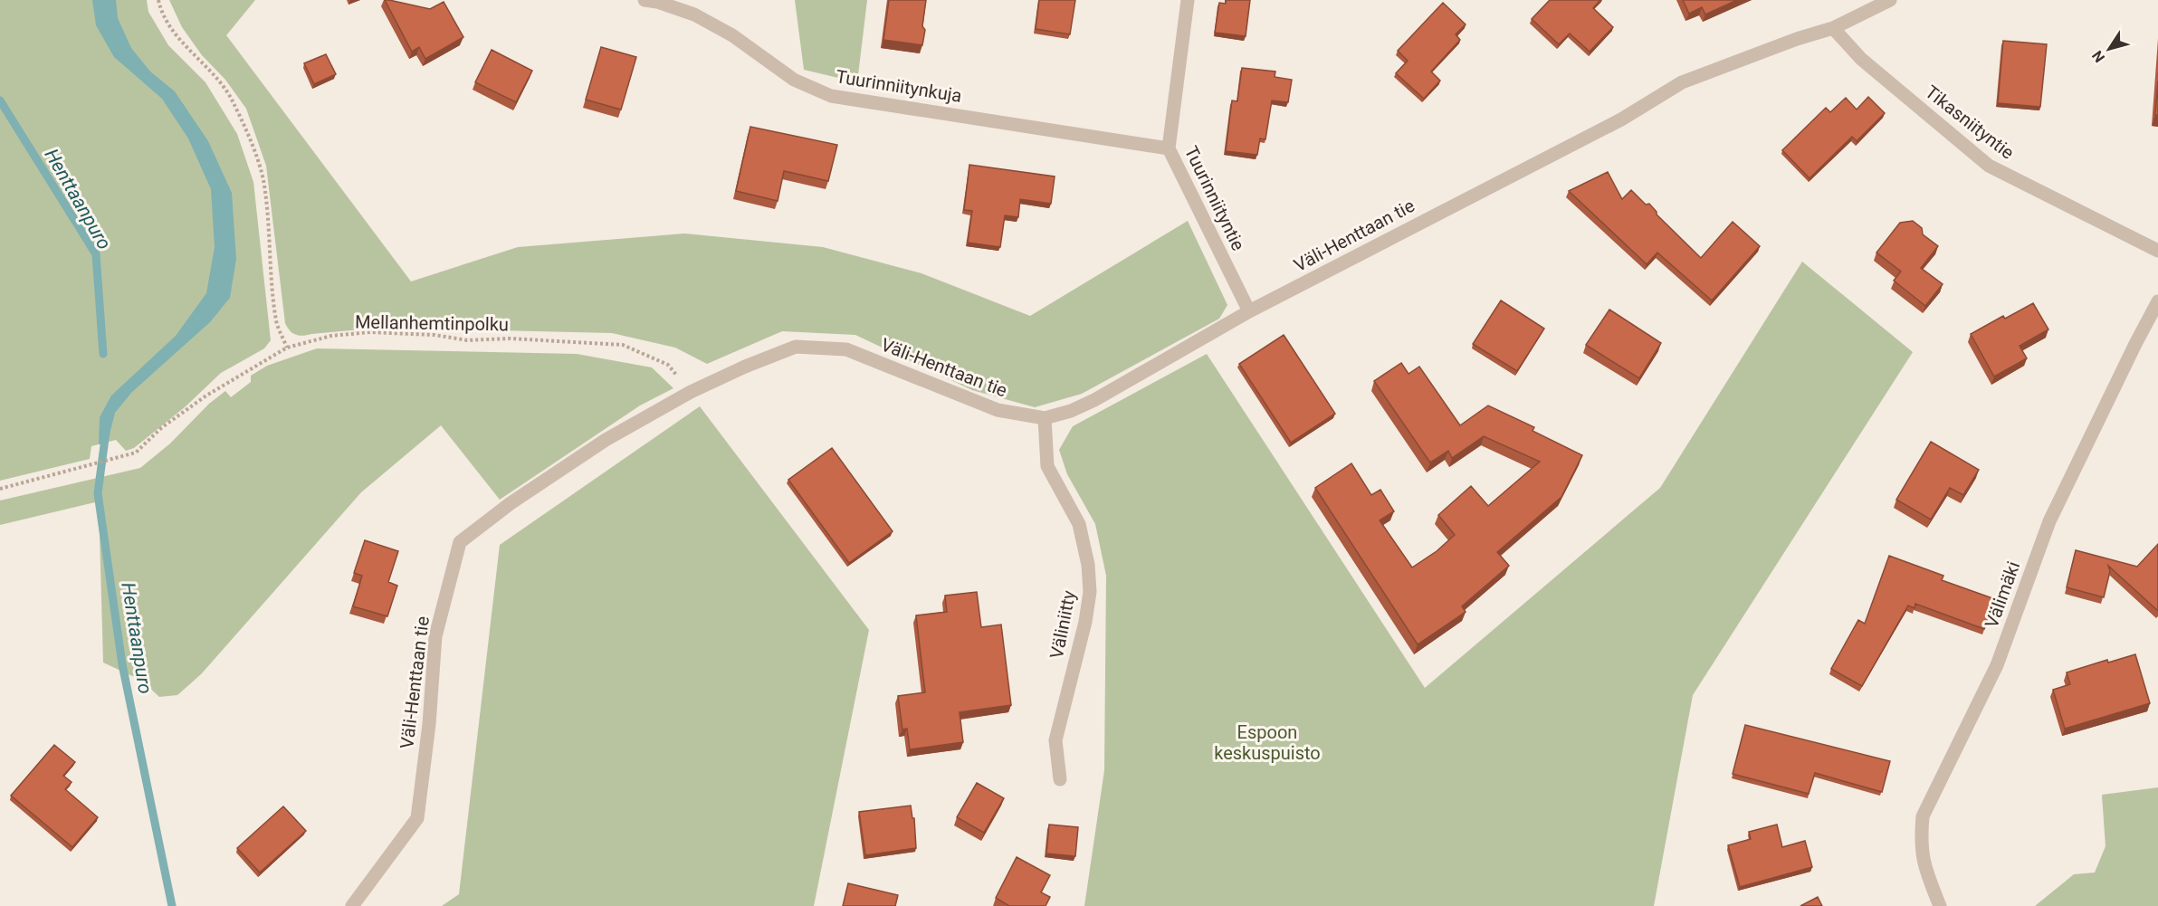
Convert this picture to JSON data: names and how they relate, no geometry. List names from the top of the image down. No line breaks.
{"streets":{"street":["Tuurinniitynkuja","Tikasniityntie","Tuurinniityntie","Väli-Henttaan tie","Välimäki","Väliniitty"],"path":["Mellanhemtinpolku"]},"crossings":[["Tuurinniitynkuja","Tuurinniityntie"],["Tikasniityntie","Väli-Henttaan tie"],["Tuurinniityntie","Väli-Henttaan tie"],["Väli-Henttaan tie","Mellanhemtinpolku"],["Väli-Henttaan tie","Väliniitty"]],"water":["Henttaanpuro"],"parks":["Espoon keskuspuisto"],"north":"bottom left"}
